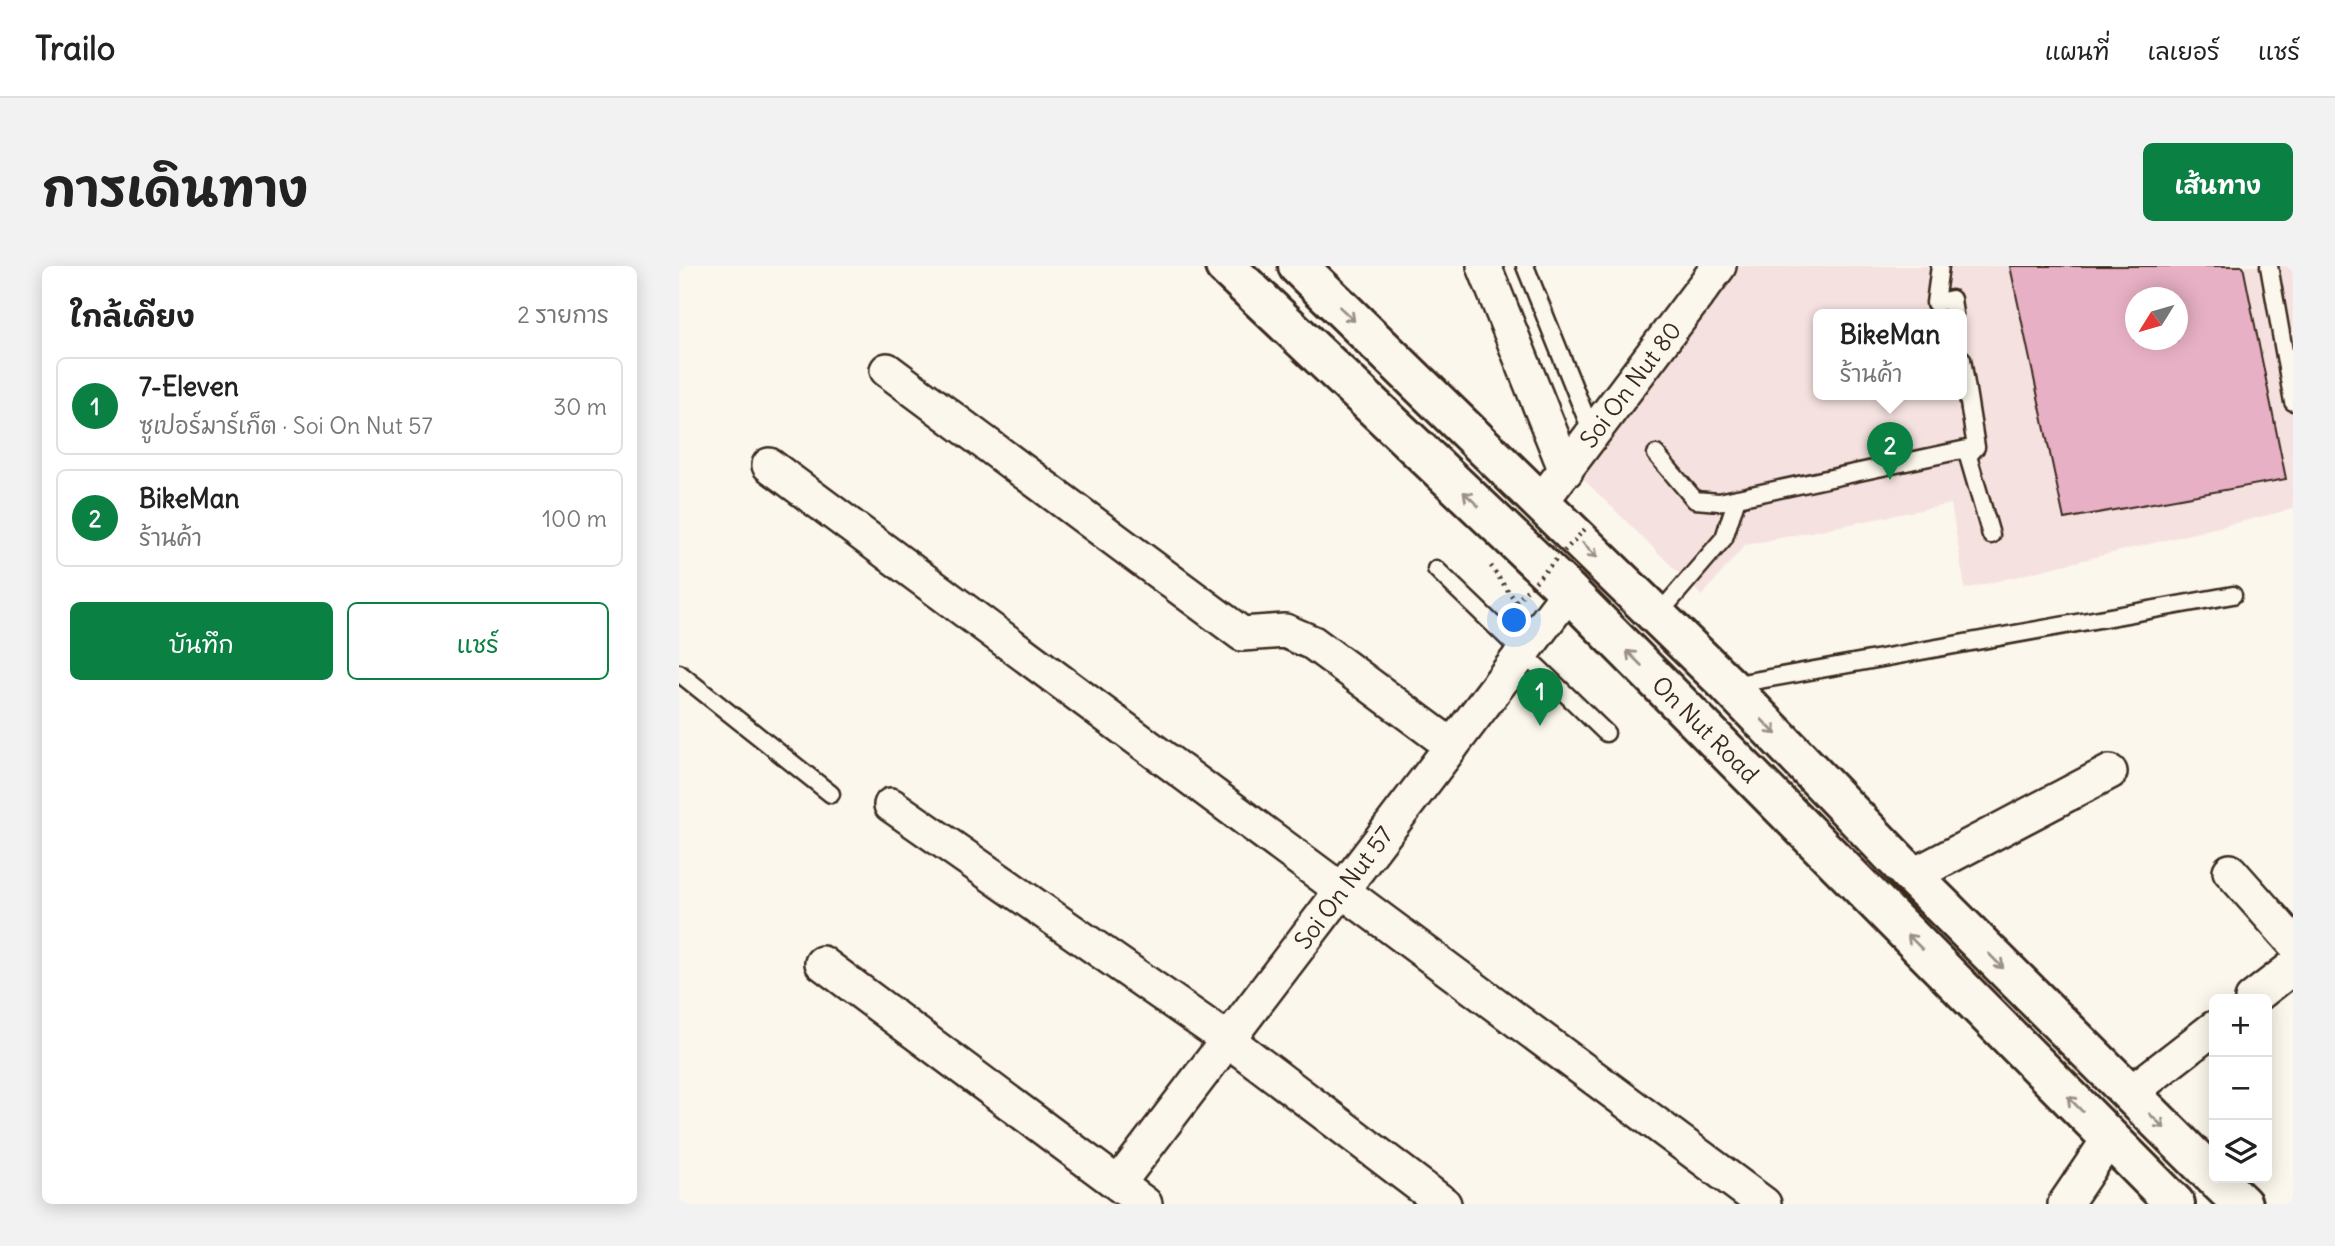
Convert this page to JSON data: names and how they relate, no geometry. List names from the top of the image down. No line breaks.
{"streets":{"main road":["On Nut Road"],"street":["Soi On Nut 80","Soi On Nut 57"]},"crossings":[["Soi On Nut 80","On Nut Road"],["On Nut Road","Soi On Nut 57"]],"north":"bottom left","page":{"header":"Trailo","nav":["แผนที่","เลเยอร์","แชร์"],"title":"การเดินทาง","buttons":["เส้นทาง",["บันทึก","แชร์"]],"heading":["ใกล้เคียง","2 รายการ"],"popup":["BikeMan","ร้านค้า"],"list":[{"mark":"1","name":"7-Eleven","note":"ซูเปอร์มาร์เก็ต · Soi On Nut 57","value":"30 m"},{"mark":"2","name":"BikeMan","note":"ร้านค้า","value":"100 m"}],"pins":["2","1"],"map_buttons":["+","−"]}}
